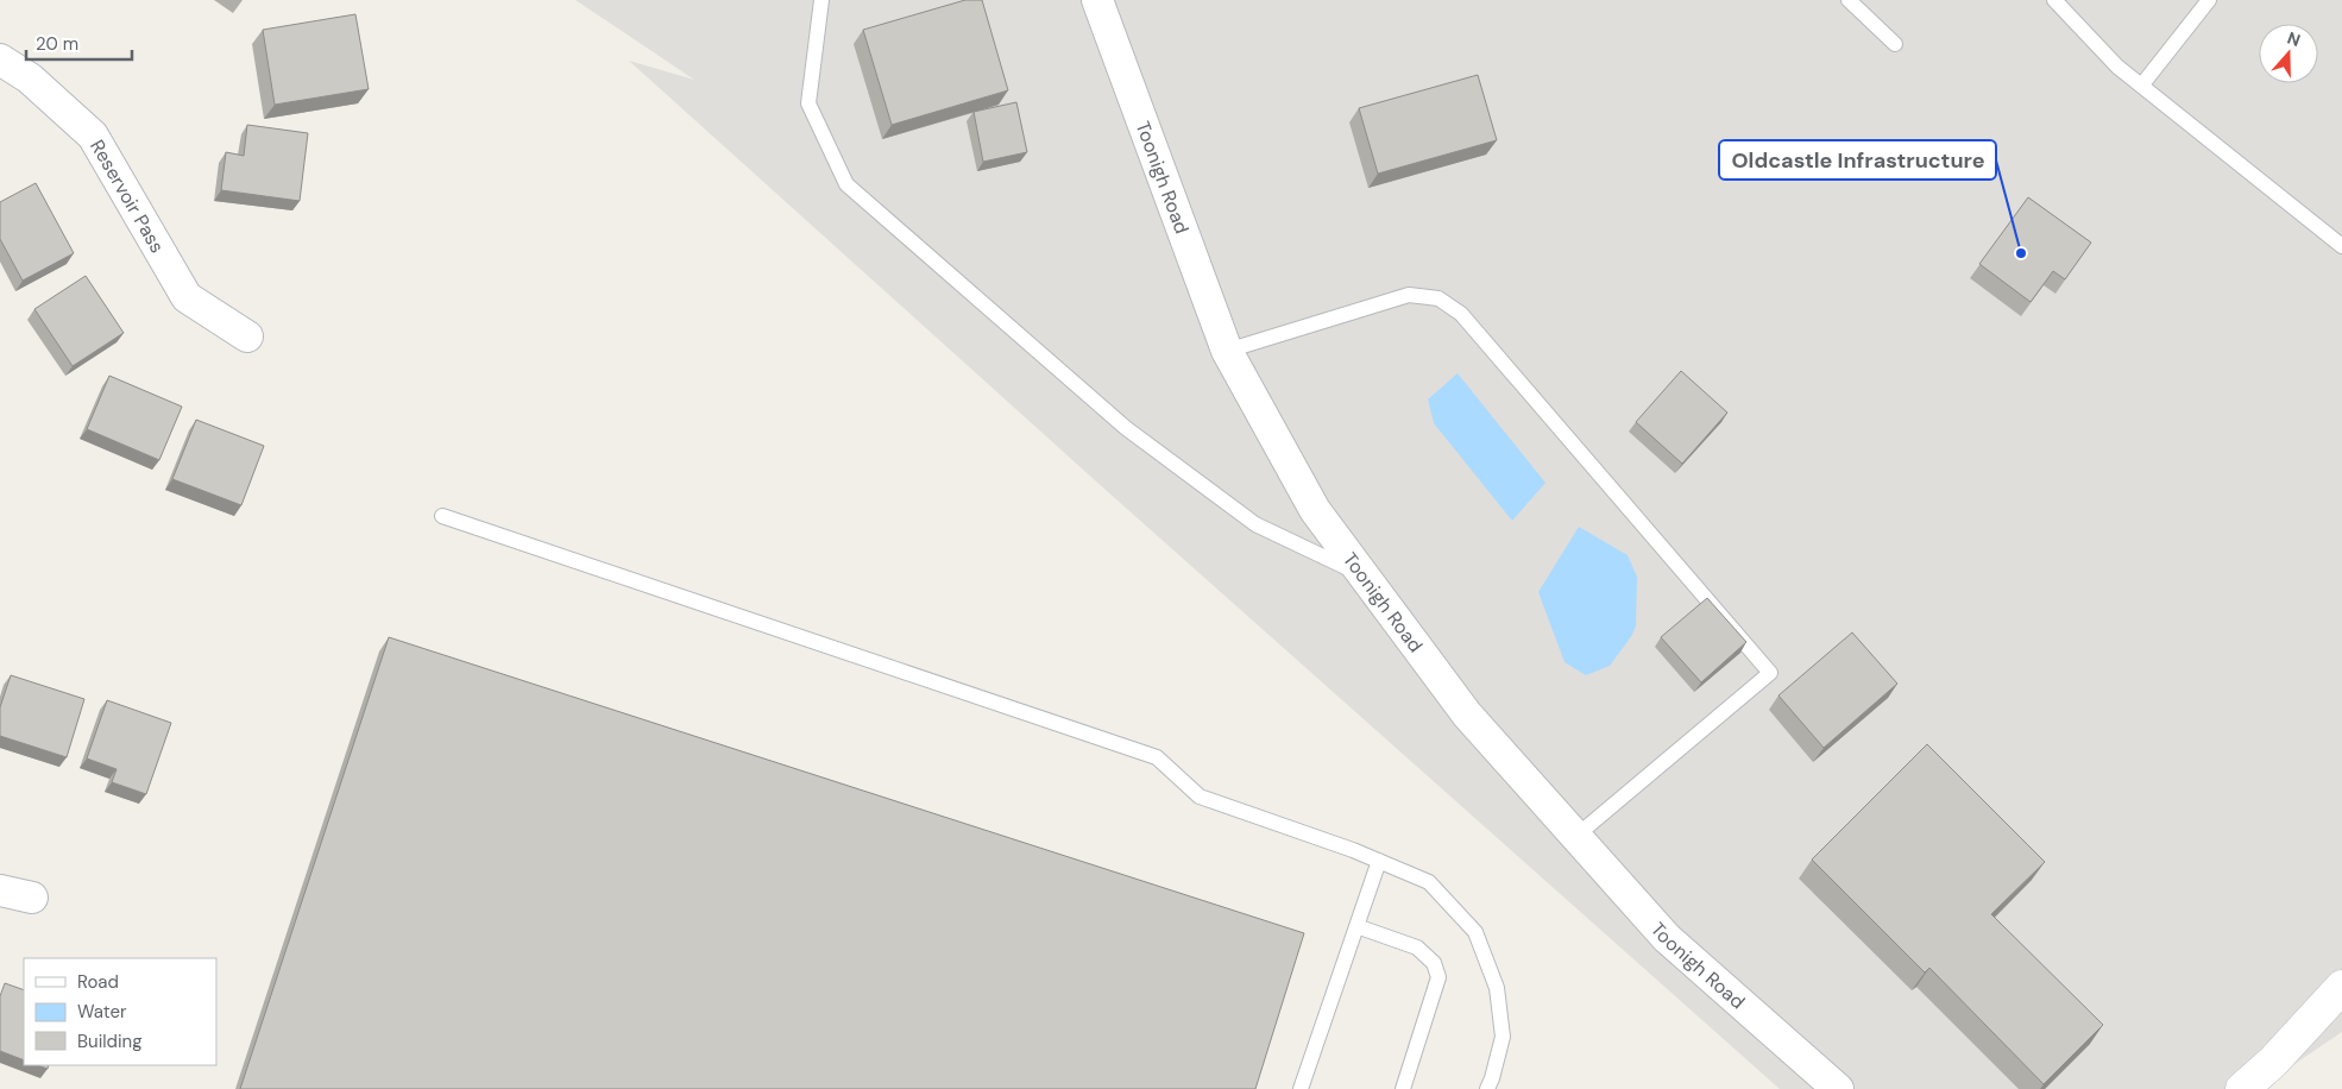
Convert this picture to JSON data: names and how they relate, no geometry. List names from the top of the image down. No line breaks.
{"streets":{"street":["Toonigh Road","Reservoir Pass"]},"places":["Oldcastle Infrastructure"],"legend":["Road","Water","Building"],"scale_bar":"20 m","north":"top"}
